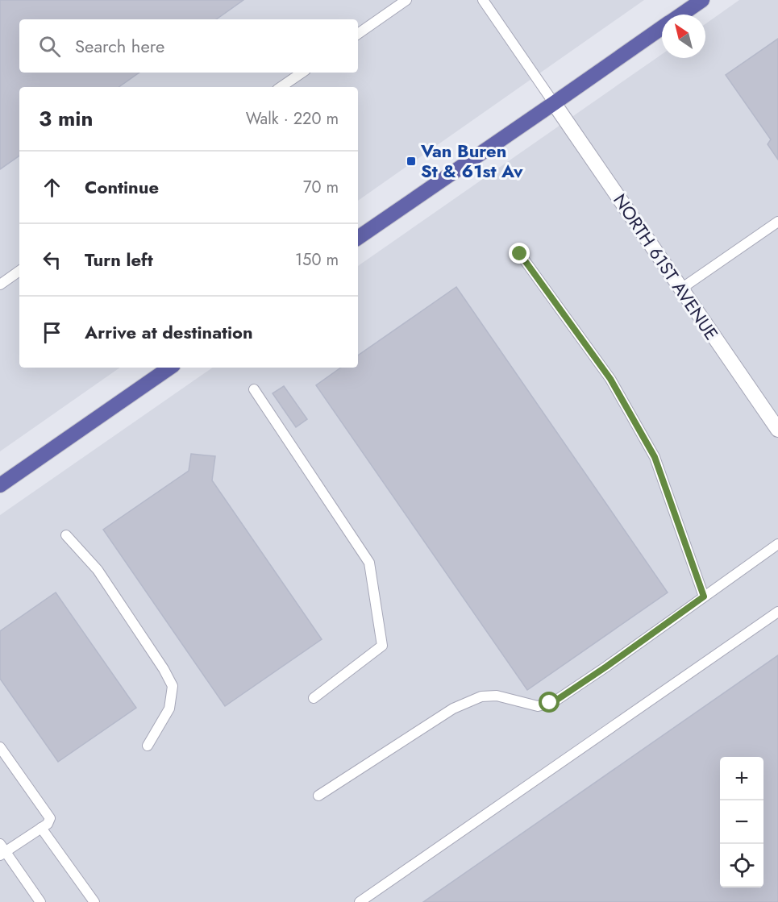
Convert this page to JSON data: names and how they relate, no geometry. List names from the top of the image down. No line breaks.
{"streets":{"street":["NORTH 61ST AVENUE"]},"places":{"transit":["Van Buren St & 61st Av"]},"north":"top left","page":{"search":"Search here","heading":["3 min","Walk · 220 m"],"list":[["Continue","70 m"],["Turn left","150 m"],"Arrive at destination"],"map_buttons":["+","−"]}}
